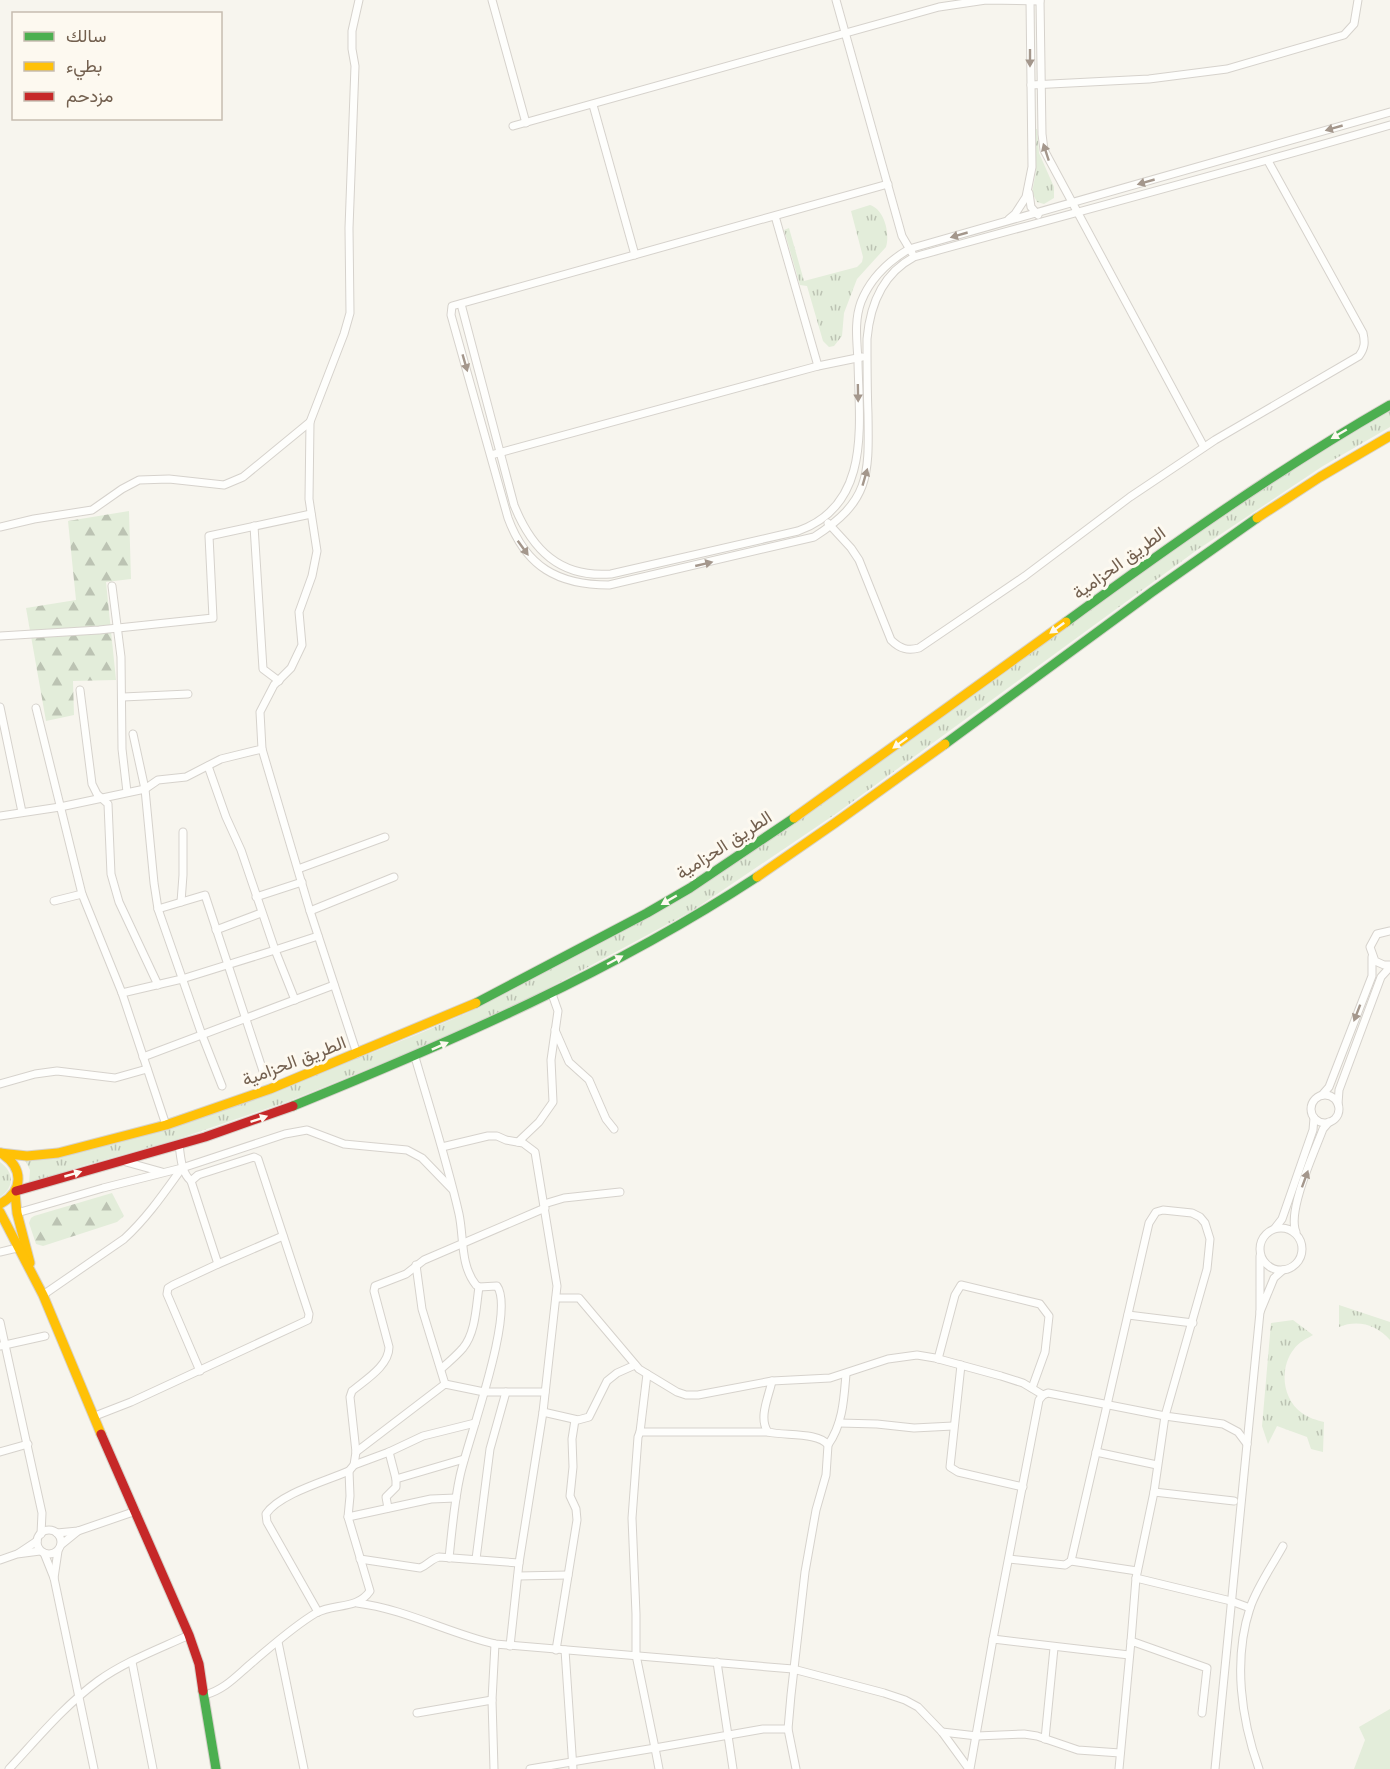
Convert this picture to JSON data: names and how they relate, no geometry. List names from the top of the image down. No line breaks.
{"streets":{"main road":["الطريق الحزامية"]},"legend":["سالك","بطيء","مزدحم"]}
